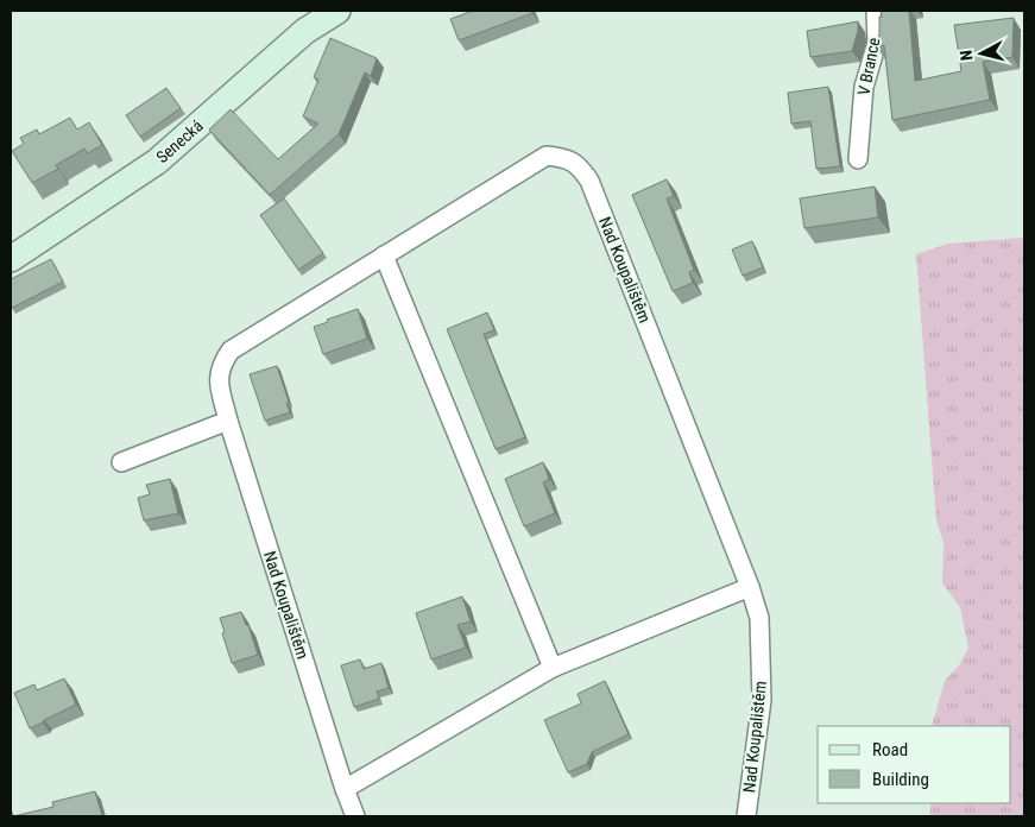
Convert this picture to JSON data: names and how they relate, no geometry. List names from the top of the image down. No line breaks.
{"streets":{"street":["V Brance","Senecká","Nad Koupalištěm"]},"legend":["Road","Building"],"north":"left"}
